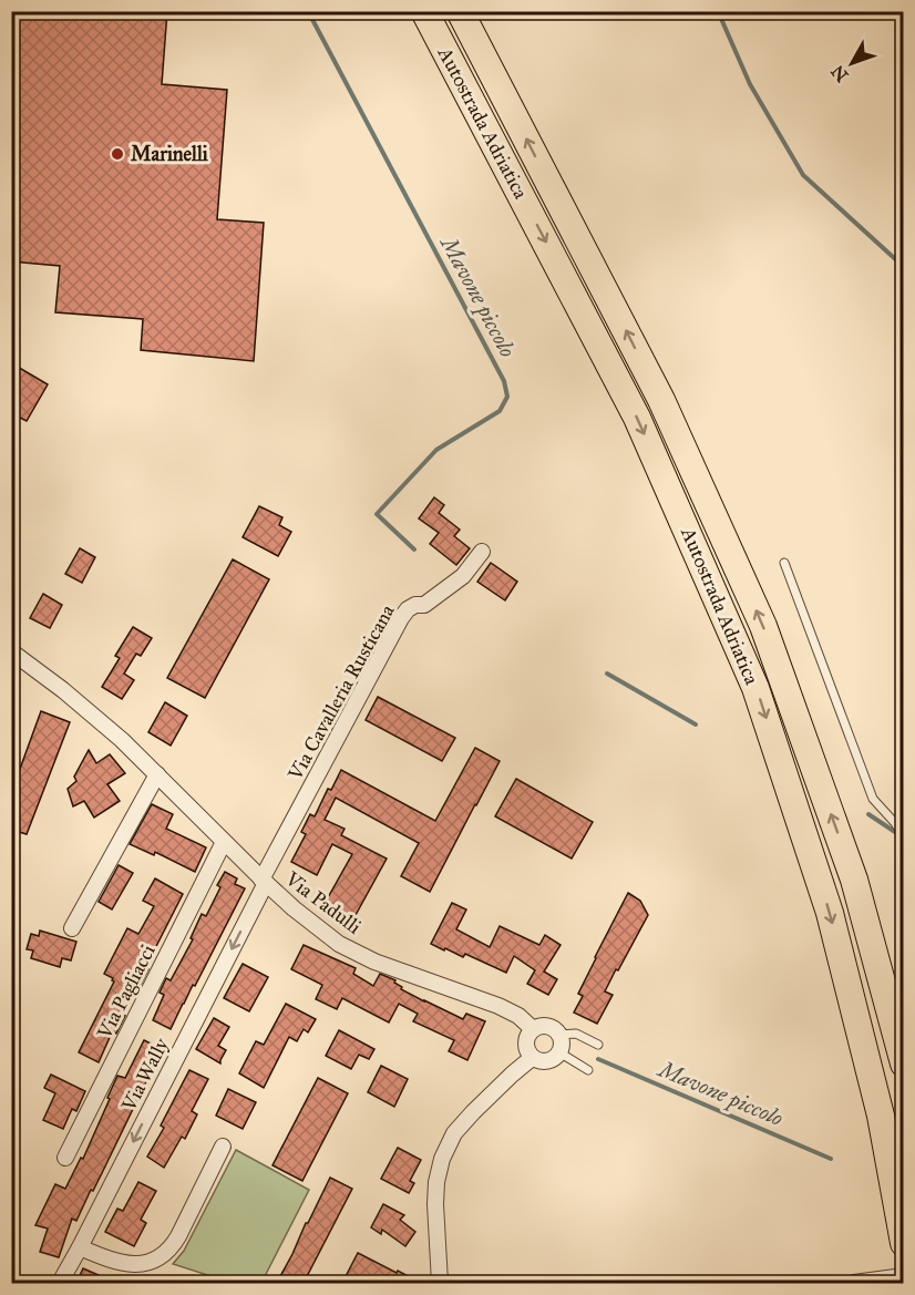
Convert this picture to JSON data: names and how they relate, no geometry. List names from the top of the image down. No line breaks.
{"streets":{"highway":["Autostrada Adriatica"],"street":["Via Cavalleria Rusticana","Via Padulli","Via Pagliacci","Via Wally"]},"crossings":[["Via Cavalleria Rusticana","Via Padulli"],["Via Cavalleria Rusticana","Via Wally"],["Via Padulli","Via Pagliacci"],["Via Padulli","Via Wally"]],"one_way":["Via Wally"],"water":["Mavone piccolo"],"places":["Marinelli"],"north":"bottom left"}
